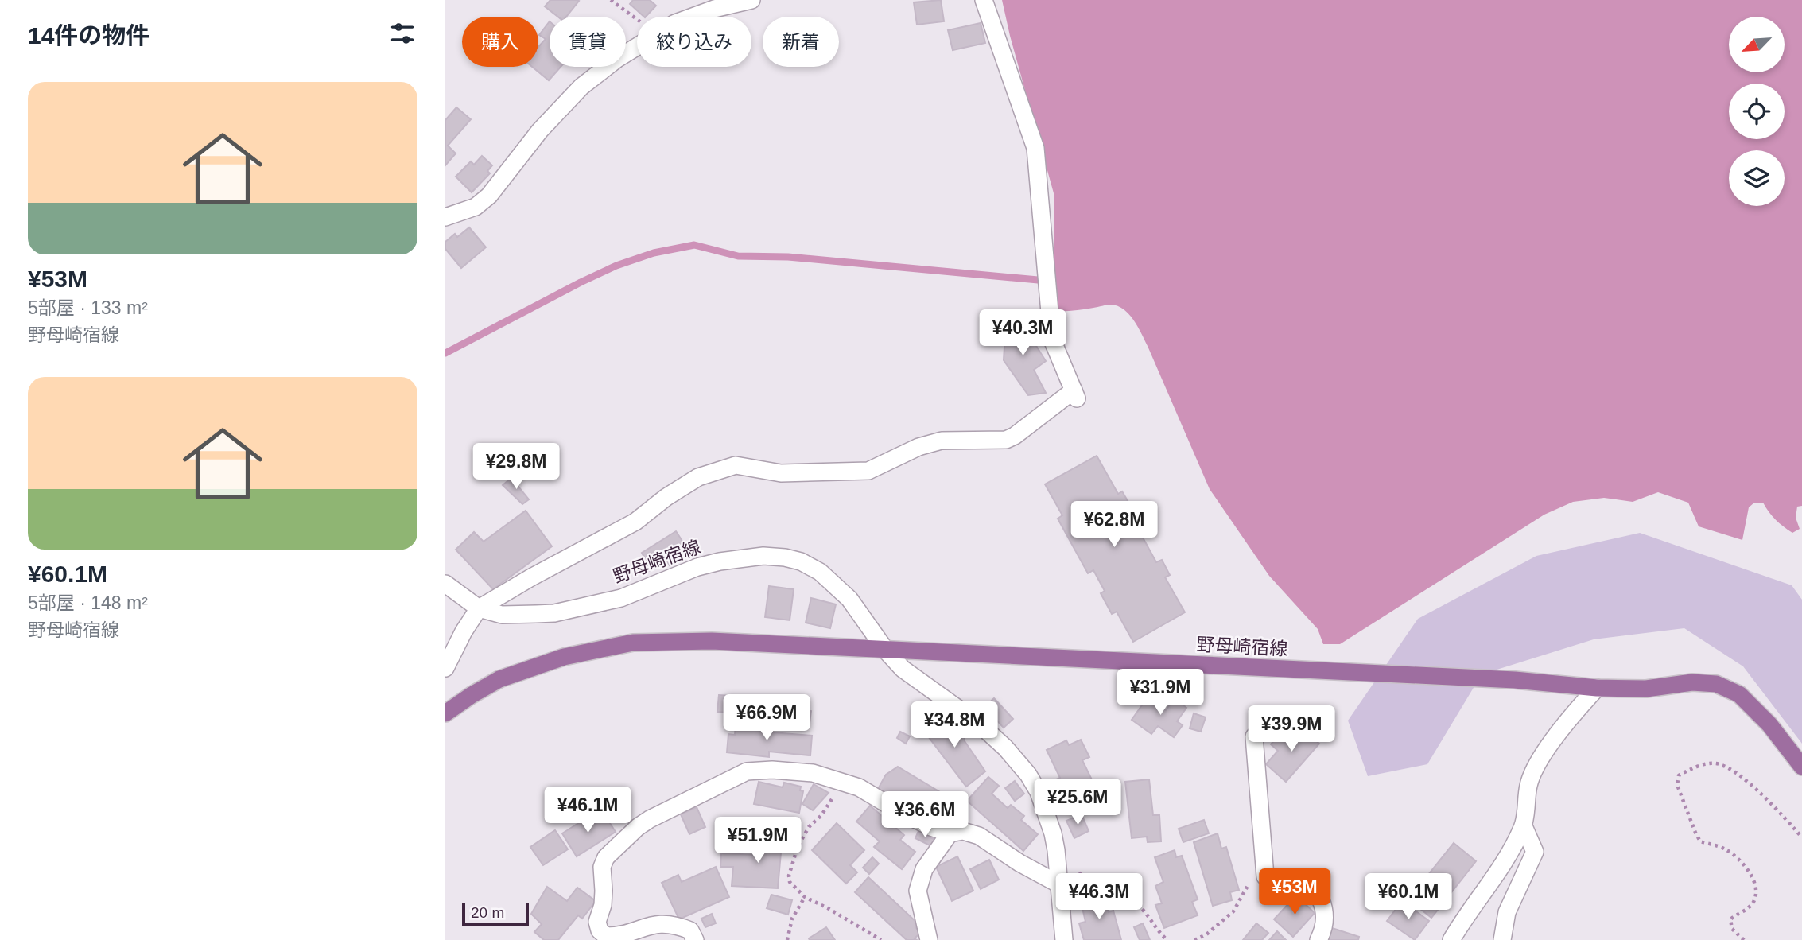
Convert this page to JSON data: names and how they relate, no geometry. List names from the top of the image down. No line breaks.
{"streets":{"main road":["野母崎宿線"]},"scale_bar":"20 m","north":"bottom left","page":{"heading":"14件の物件","chip":["購入","賃貸","絞り込み","新着"],"list":[{"name":"¥53M","note":"5部屋 · 133 m² · 野母崎宿線"},{"name":"¥60.1M","note":"5部屋 · 148 m² · 野母崎宿線"}],"price":["¥40.3M","¥29.8M","¥62.8M","¥31.9M","¥66.9M","¥34.8M","¥39.9M","¥25.6M","¥46.1M","¥36.6M","¥51.9M","¥53M","¥46.3M","¥60.1M"],"scale":"20 m"}}
